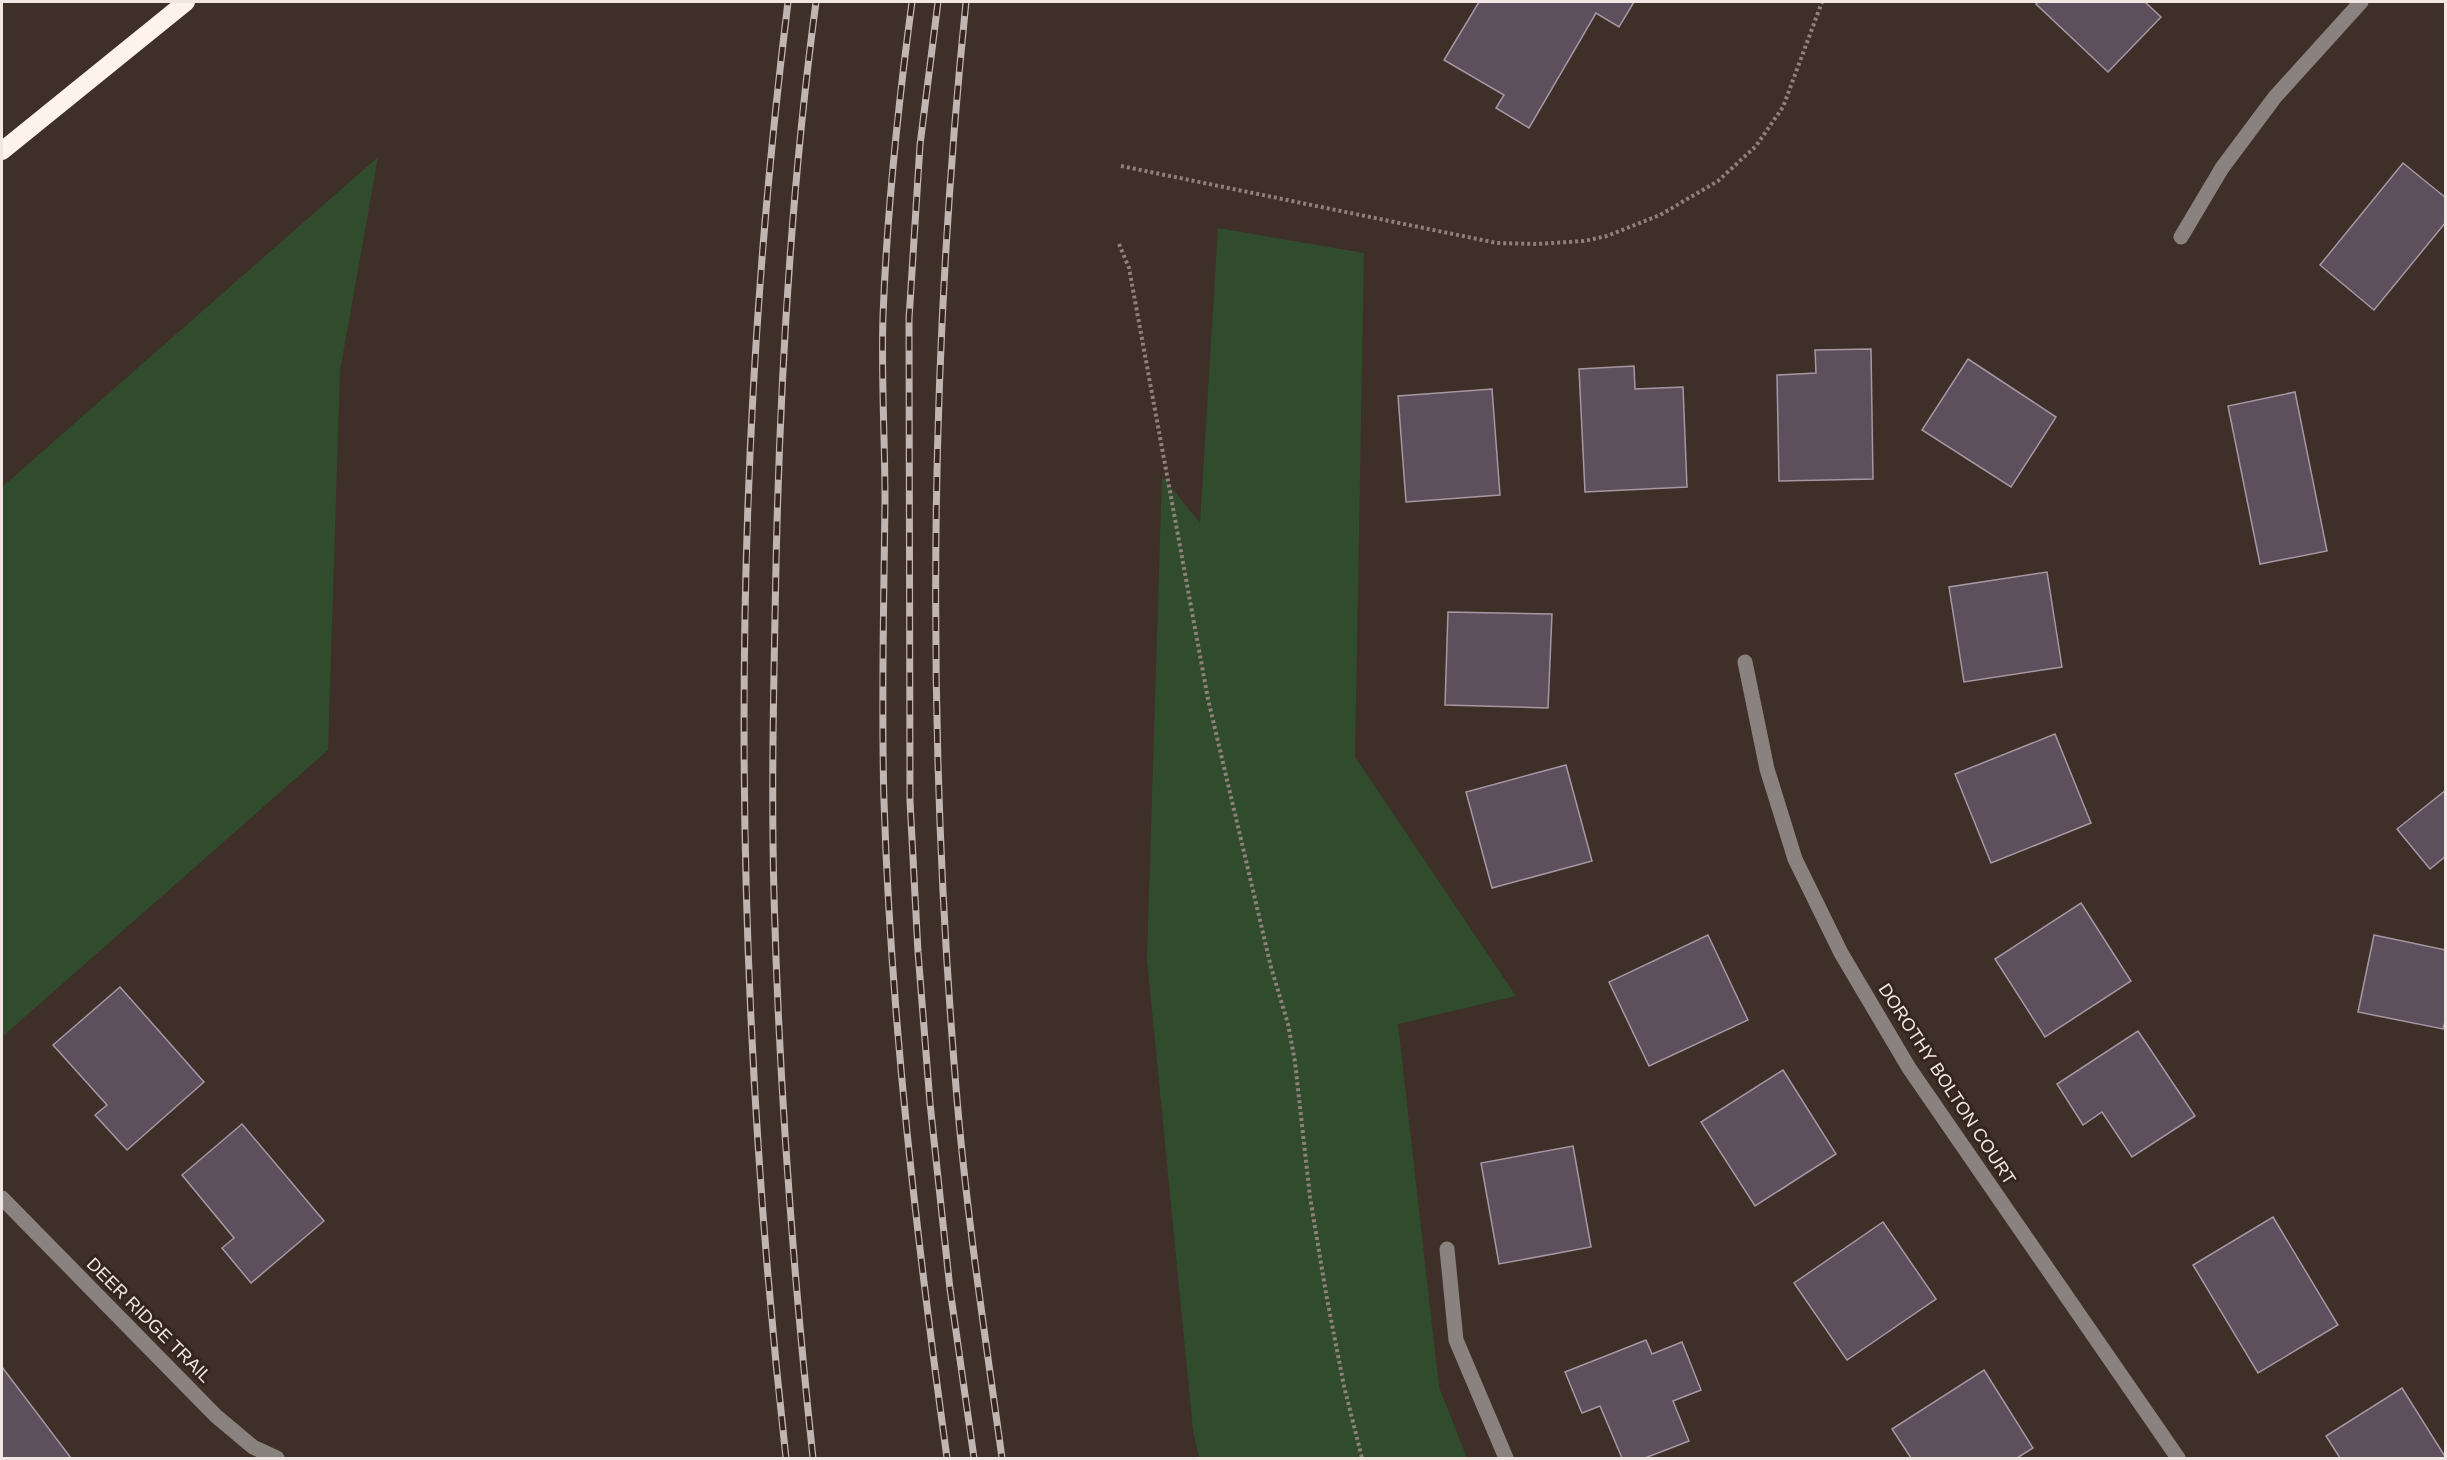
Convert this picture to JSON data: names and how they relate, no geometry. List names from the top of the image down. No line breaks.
{"streets":{"street":["DOROTHY BOLTON COURT","DEER RIDGE TRAIL"]}}
